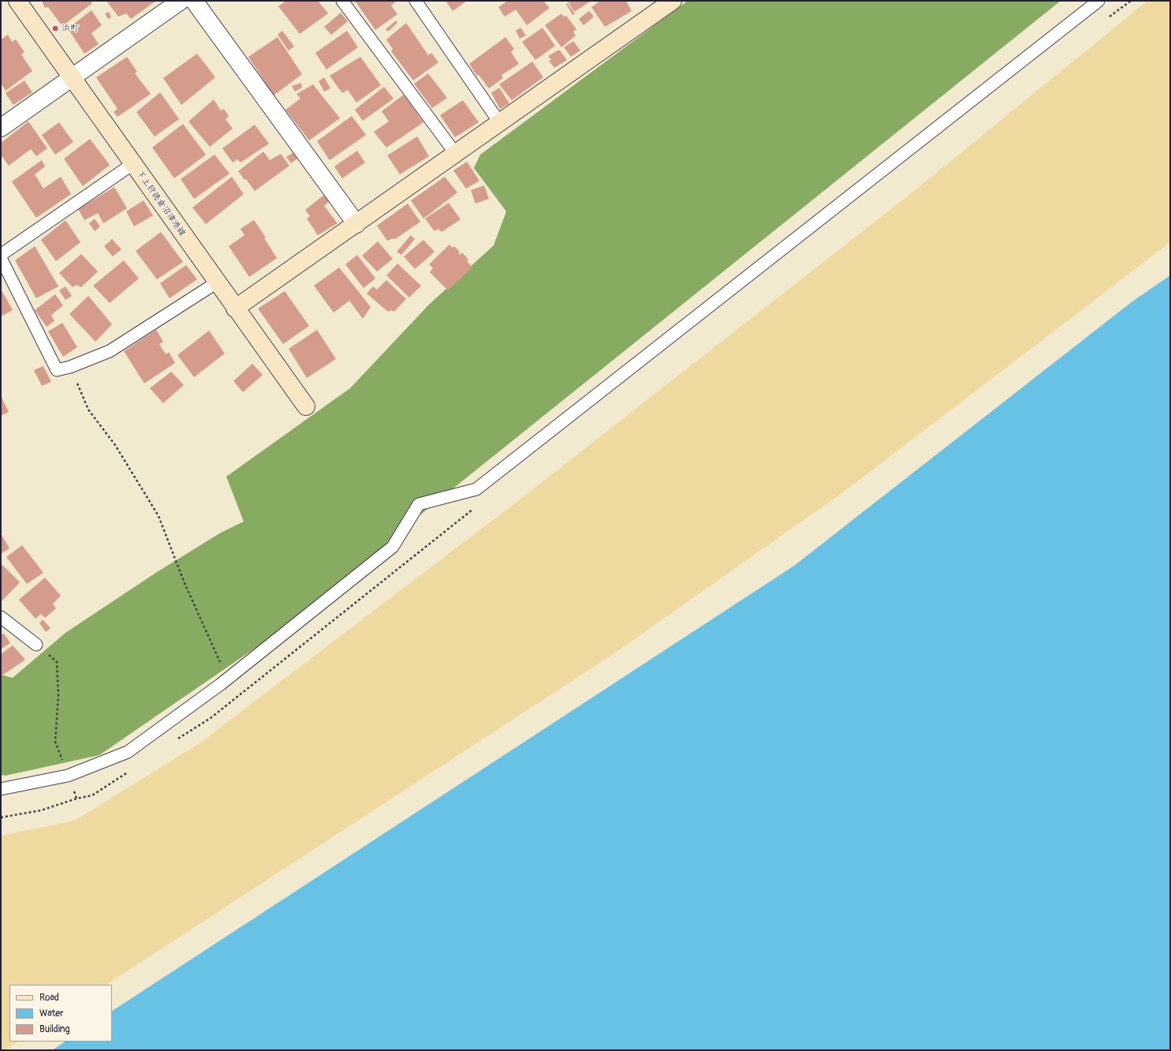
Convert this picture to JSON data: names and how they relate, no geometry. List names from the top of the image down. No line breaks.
{"streets":{"street":["下土狩徳倉沼津港線"]},"places":["浜町"],"legend":["Road","Water","Building"]}
